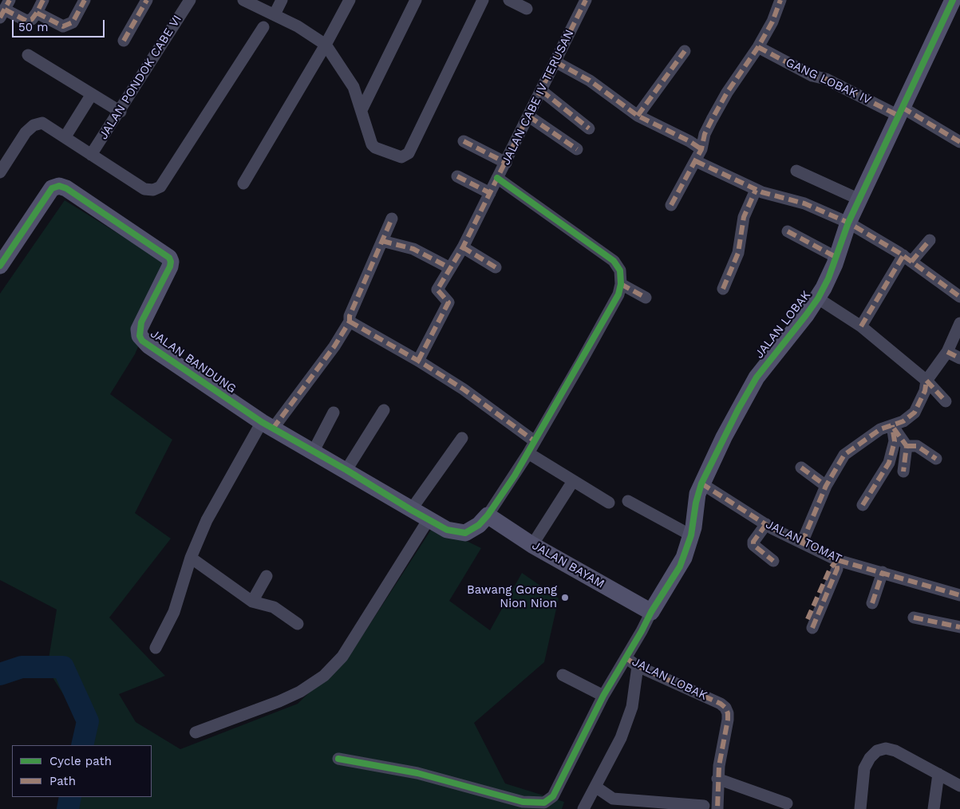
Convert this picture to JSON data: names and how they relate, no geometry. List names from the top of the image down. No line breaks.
{"streets":{"street":["JALAN PONDOK CABE VI","GANG LOBAK IV","JALAN CABE IV TERUSAN","JALAN LOBAK","JALAN BANDUNG","JALAN TOMAT","JALAN BAYAM"]},"crossings":[["GANG LOBAK IV","JALAN LOBAK"],["JALAN LOBAK","JALAN TOMAT"],["JALAN LOBAK","JALAN BAYAM"],["JALAN BANDUNG","JALAN BAYAM"]],"places":["Bawang Goreng Nion Nion"],"legend":["Cycle path","Path"],"scale_bar":"50 m"}
